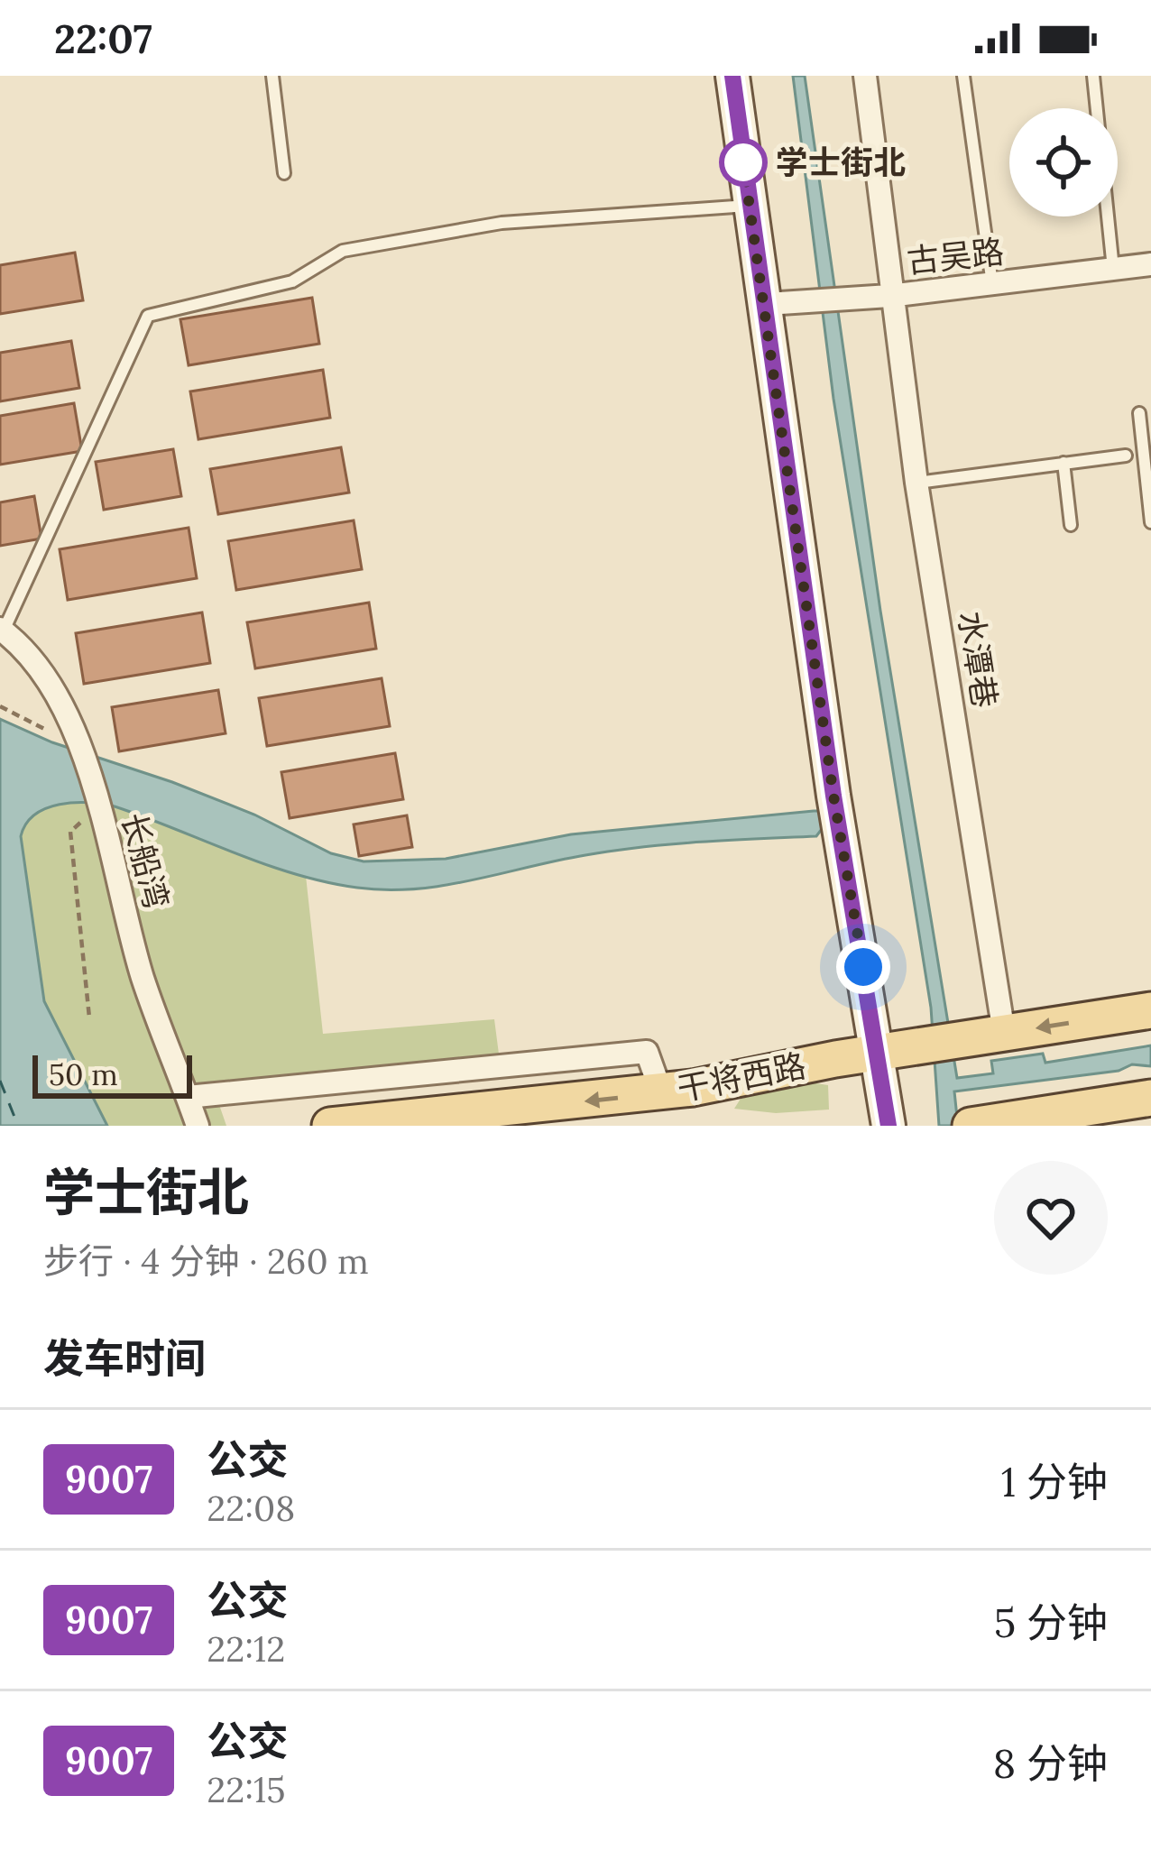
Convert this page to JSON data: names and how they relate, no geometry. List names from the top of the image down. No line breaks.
{"streets":{"main road":["干将西路"],"street":["古吴路","水潭巷","长船湾"]},"crossings":[["古吴路","水潭巷"],["水潭巷","干将西路"]],"one_way":["干将西路"],"places":["学士街北"],"lines":["bus line 9007"],"scale_bar":"50 m","page":{"status":"22:07","scale":"50 m","heading":[["学士街北","步行 · 4 分钟 · 260 m"],"发车时间"],"list":[{"mark":"9007","name":"公交","note":"22:08","value":"1 分钟"},{"mark":"9007","name":"公交","note":"22:12","value":"5 分钟"},{"mark":"9007","name":"公交","note":"22:15","value":"8 分钟"}]}}
